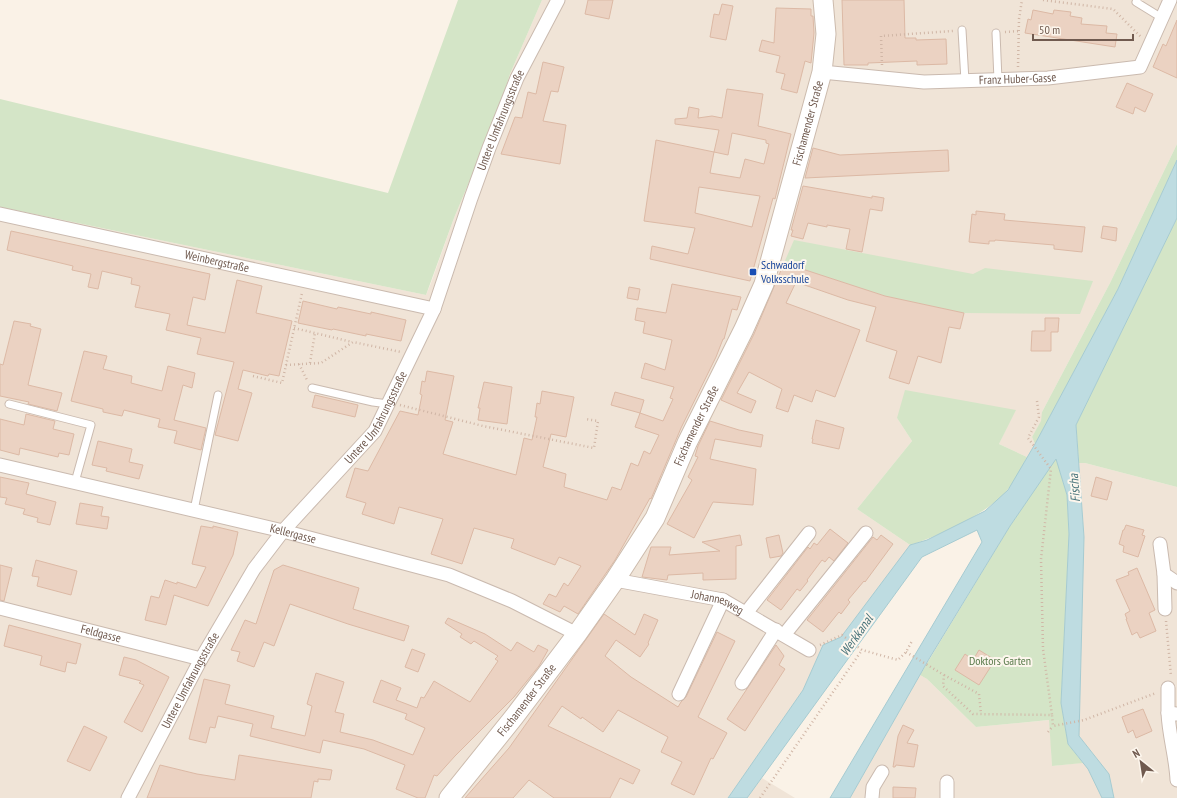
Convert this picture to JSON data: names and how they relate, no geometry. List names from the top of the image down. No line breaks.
{"streets":{"main road":["Fischamender Straße"],"street":["Franz Huber-Gasse","Untere Umfahrungsstraße","Weinbergstraße","Kellergasse","Johannesweg","Feldgasse"]},"crossings":[["Franz Huber-Gasse","Fischamender Straße"],["Untere Umfahrungsstraße","Weinbergstraße"],["Untere Umfahrungsstraße","Kellergasse"],["Untere Umfahrungsstraße","Feldgasse"],["Fischamender Straße","Kellergasse"],["Fischamender Straße","Johannesweg"]],"water":["Fischa","Werkkanal"],"parks":["Doktors Garten"],"places":{"transit":["Schwadorf Volksschule"]},"scale_bar":"50 m","north":"top left"}
